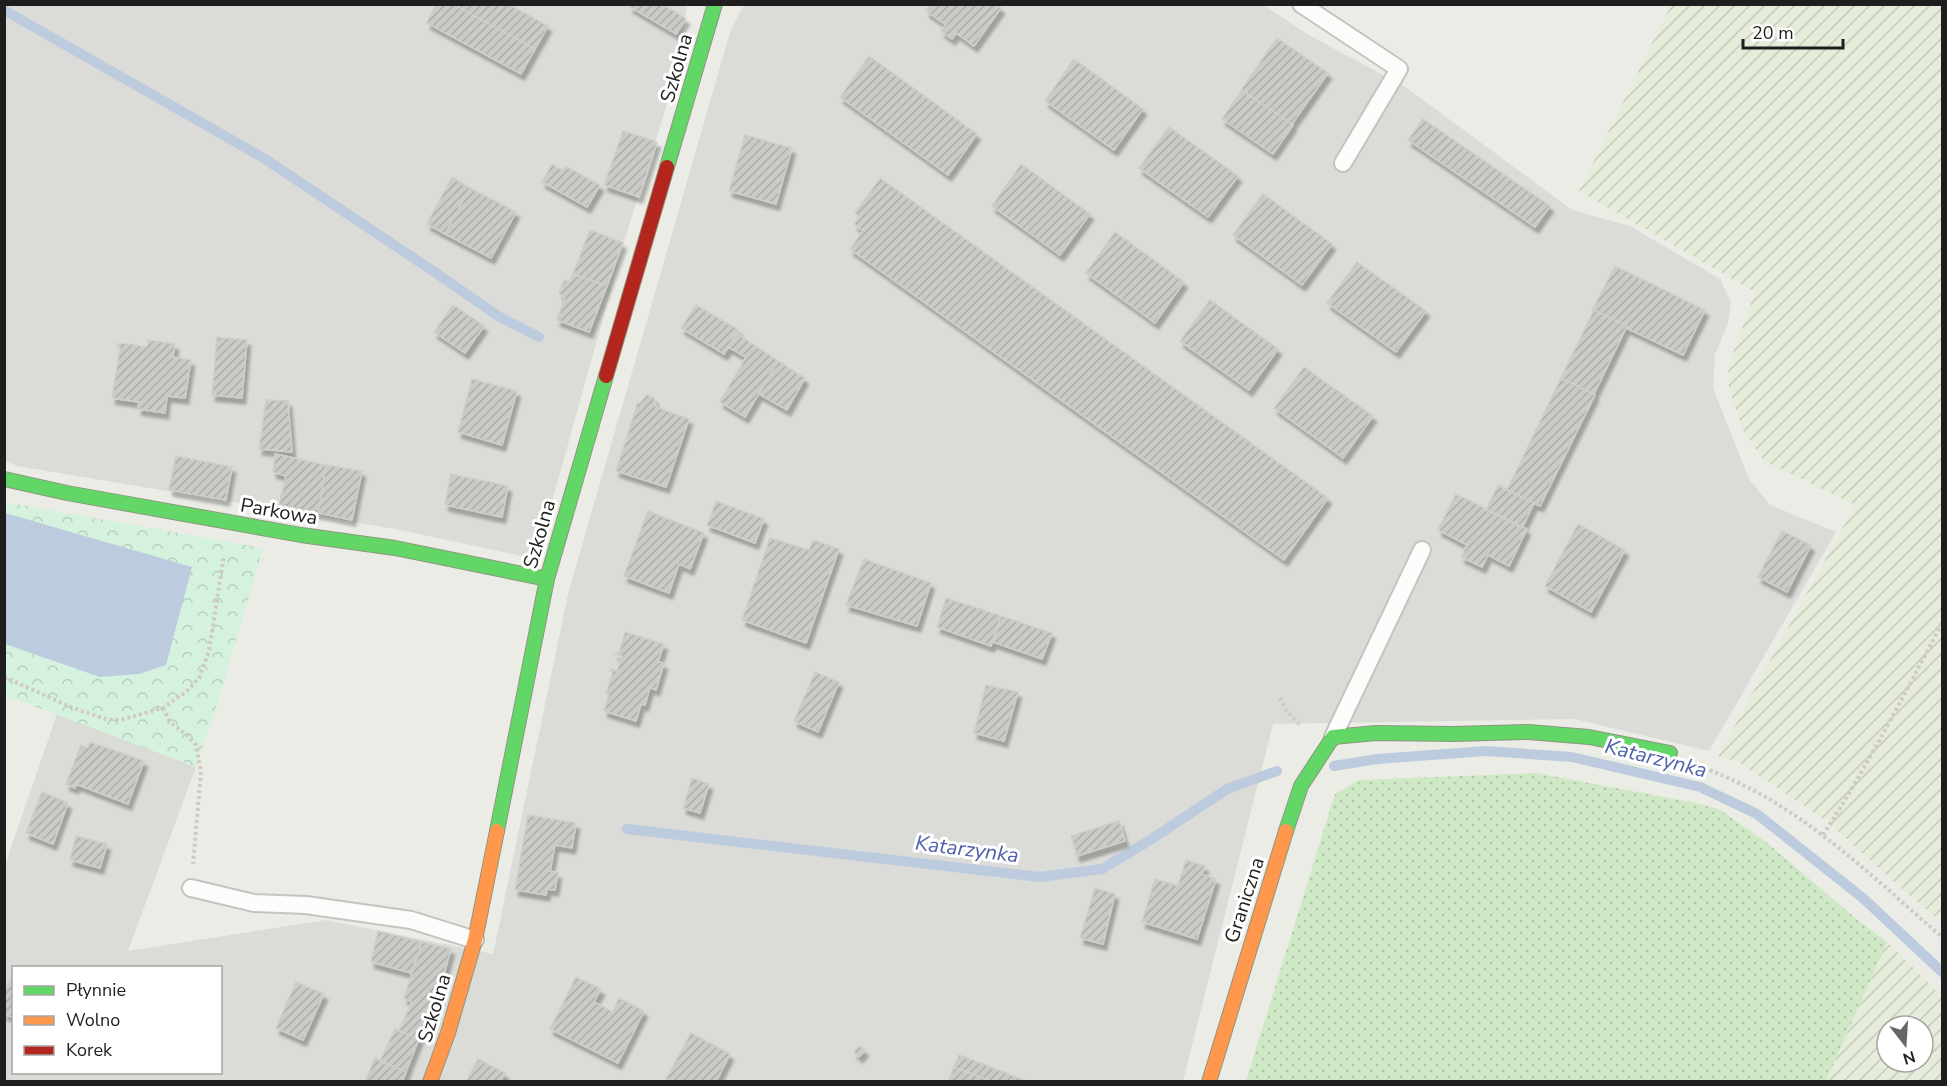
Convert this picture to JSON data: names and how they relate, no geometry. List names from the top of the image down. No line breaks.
{"streets":{"street":["Szkolna","Parkowa","Graniczna"]},"crossings":[["Szkolna","Parkowa"]],"water":["Katarzynka"],"legend":["Płynnie","Wolno","Korek"],"scale_bar":"20 m","north":"bottom"}
